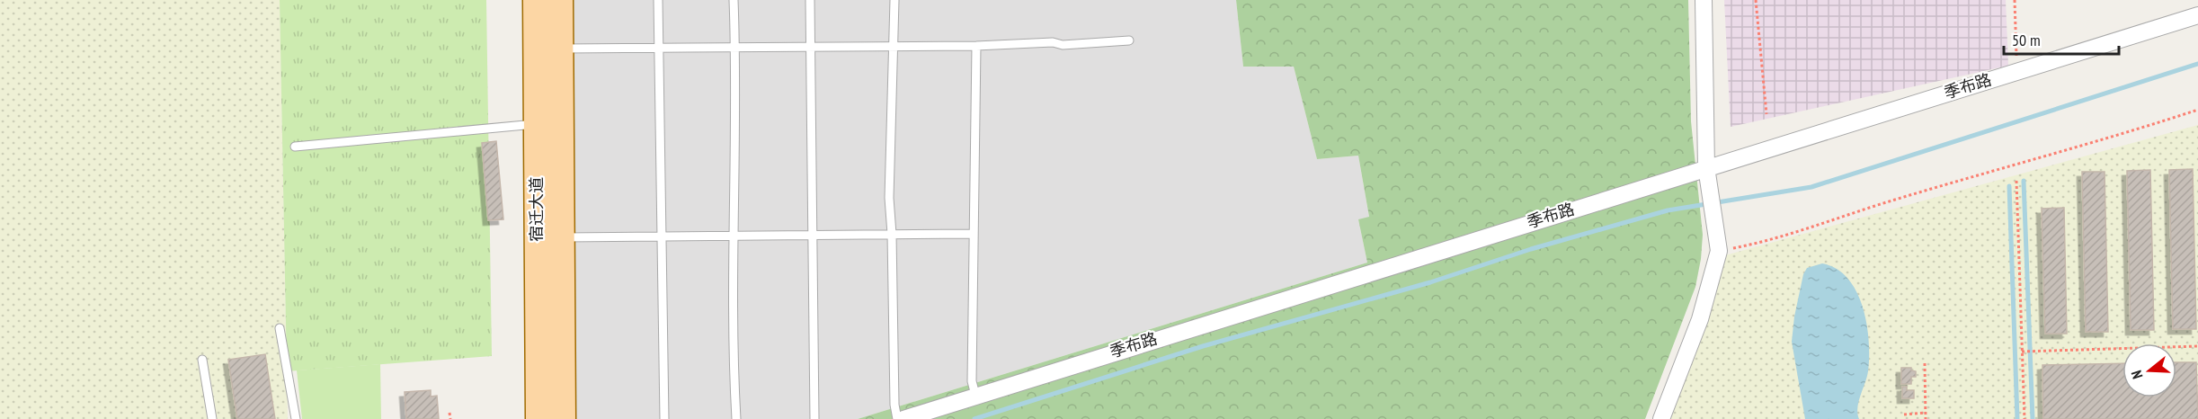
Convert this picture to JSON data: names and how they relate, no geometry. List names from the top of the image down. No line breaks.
{"streets":{"main road":["宿迁大道"],"street":["季布路"]},"scale_bar":"50 m","north":"left"}
